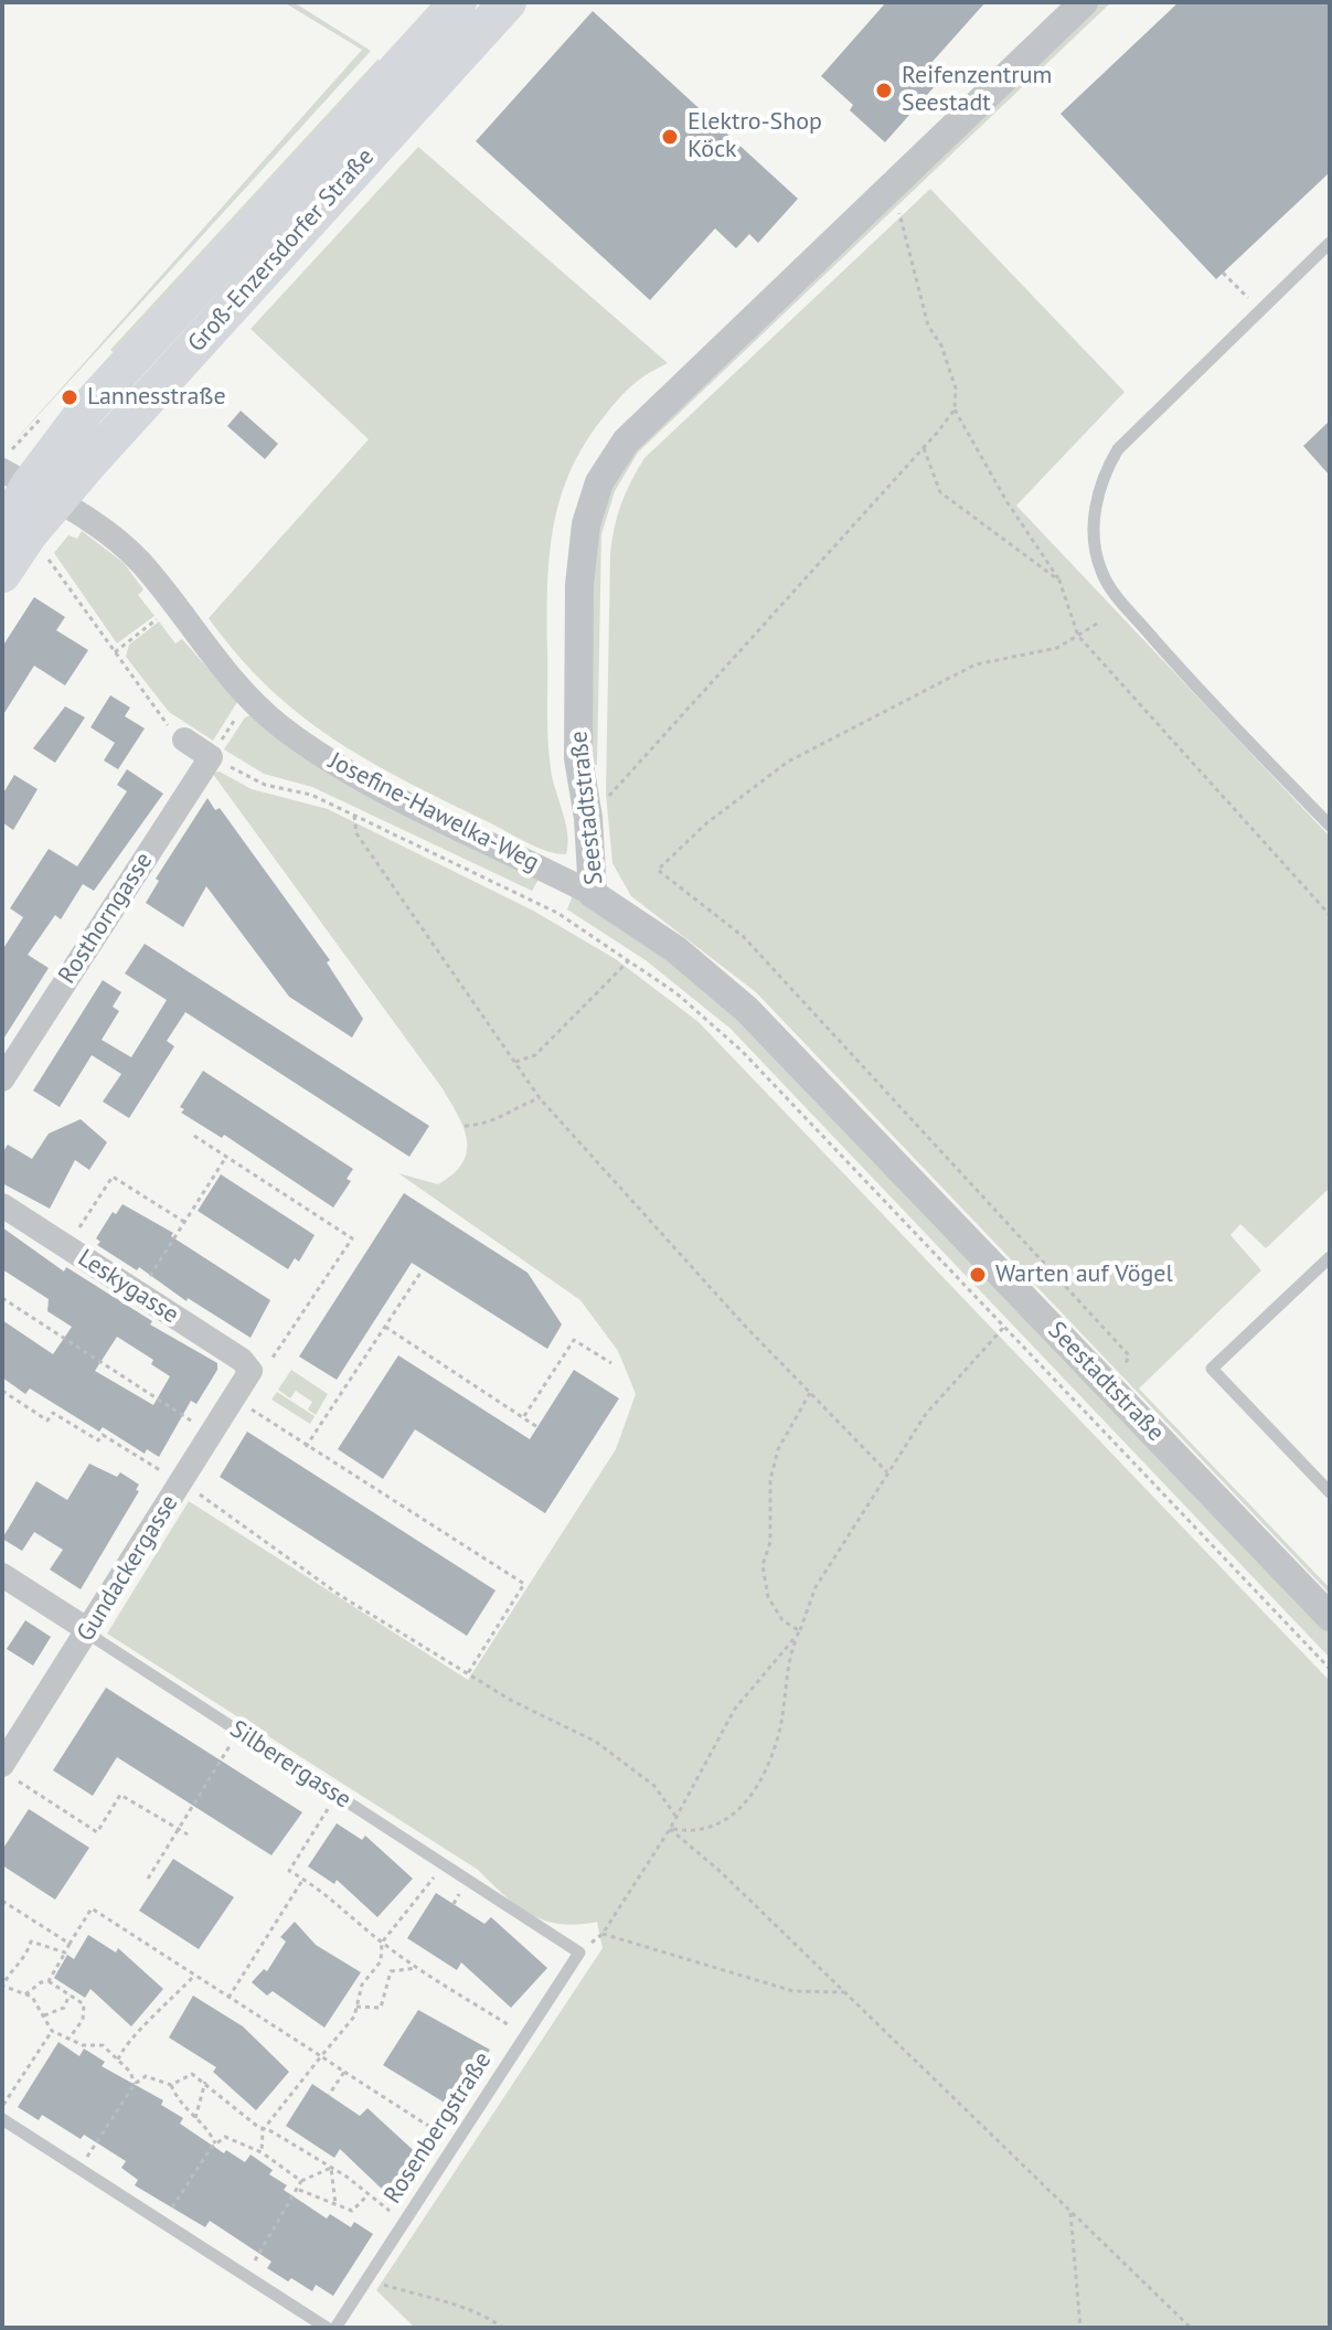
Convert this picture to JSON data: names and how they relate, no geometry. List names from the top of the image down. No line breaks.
{"streets":{"main road":["Groß-Enzersdorfer Straße"],"street":["Seestadtstraße","Josefine-Hawelka-Weg","Rosthorngasse","Leskygasse","Gundackergasse","Silberergasse"],"lane":["Rosenbergstraße"]},"crossings":[["Groß-Enzersdorfer Straße","Josefine-Hawelka-Weg"],["Seestadtstraße","Josefine-Hawelka-Weg"],["Leskygasse","Gundackergasse"],["Gundackergasse","Silberergasse"],["Silberergasse","Rosenbergstraße"]],"places":["Reifenzentrum Seestadt","Elektro-Shop Köck","Lannesstraße","Warten auf Vögel"]}
